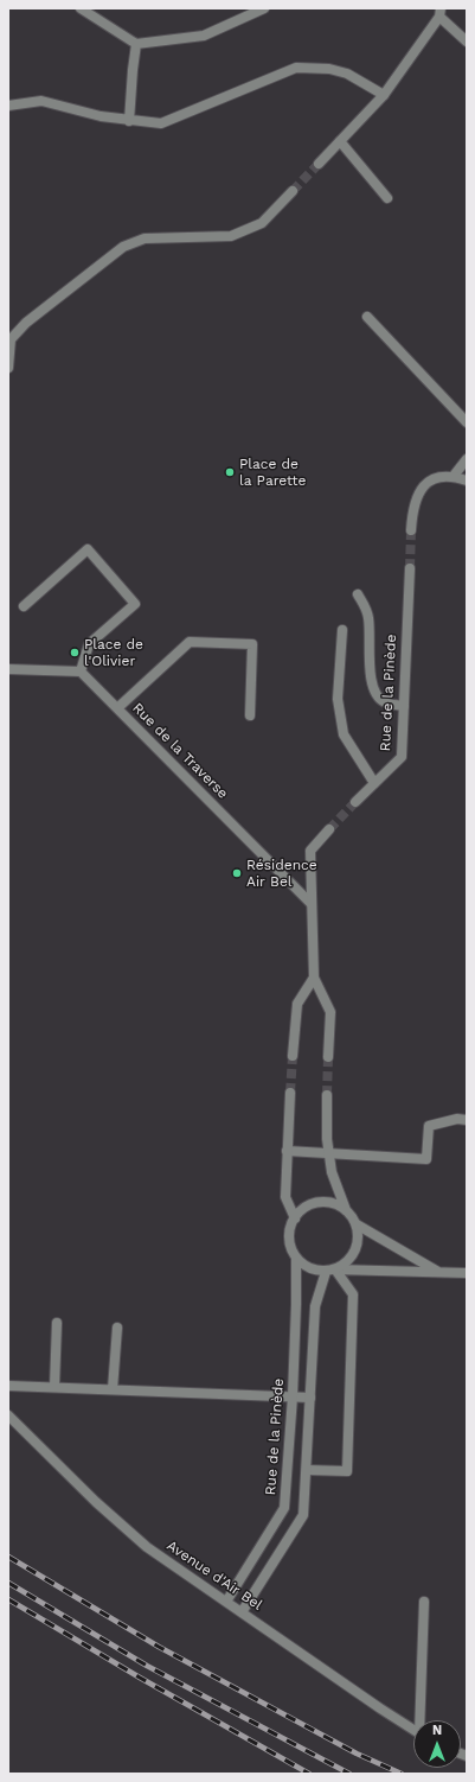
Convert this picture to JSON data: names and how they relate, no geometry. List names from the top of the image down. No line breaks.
{"streets":{"street":["Rue de la Pinède","Rue de la Traverse","Avenue d'Air Bel"]},"crossings":[["Rue de la Pinède","Avenue d'Air Bel"]],"places":["Place de la Parette","Place de l'Olivier","Résidence Air Bel"],"north":"top"}
